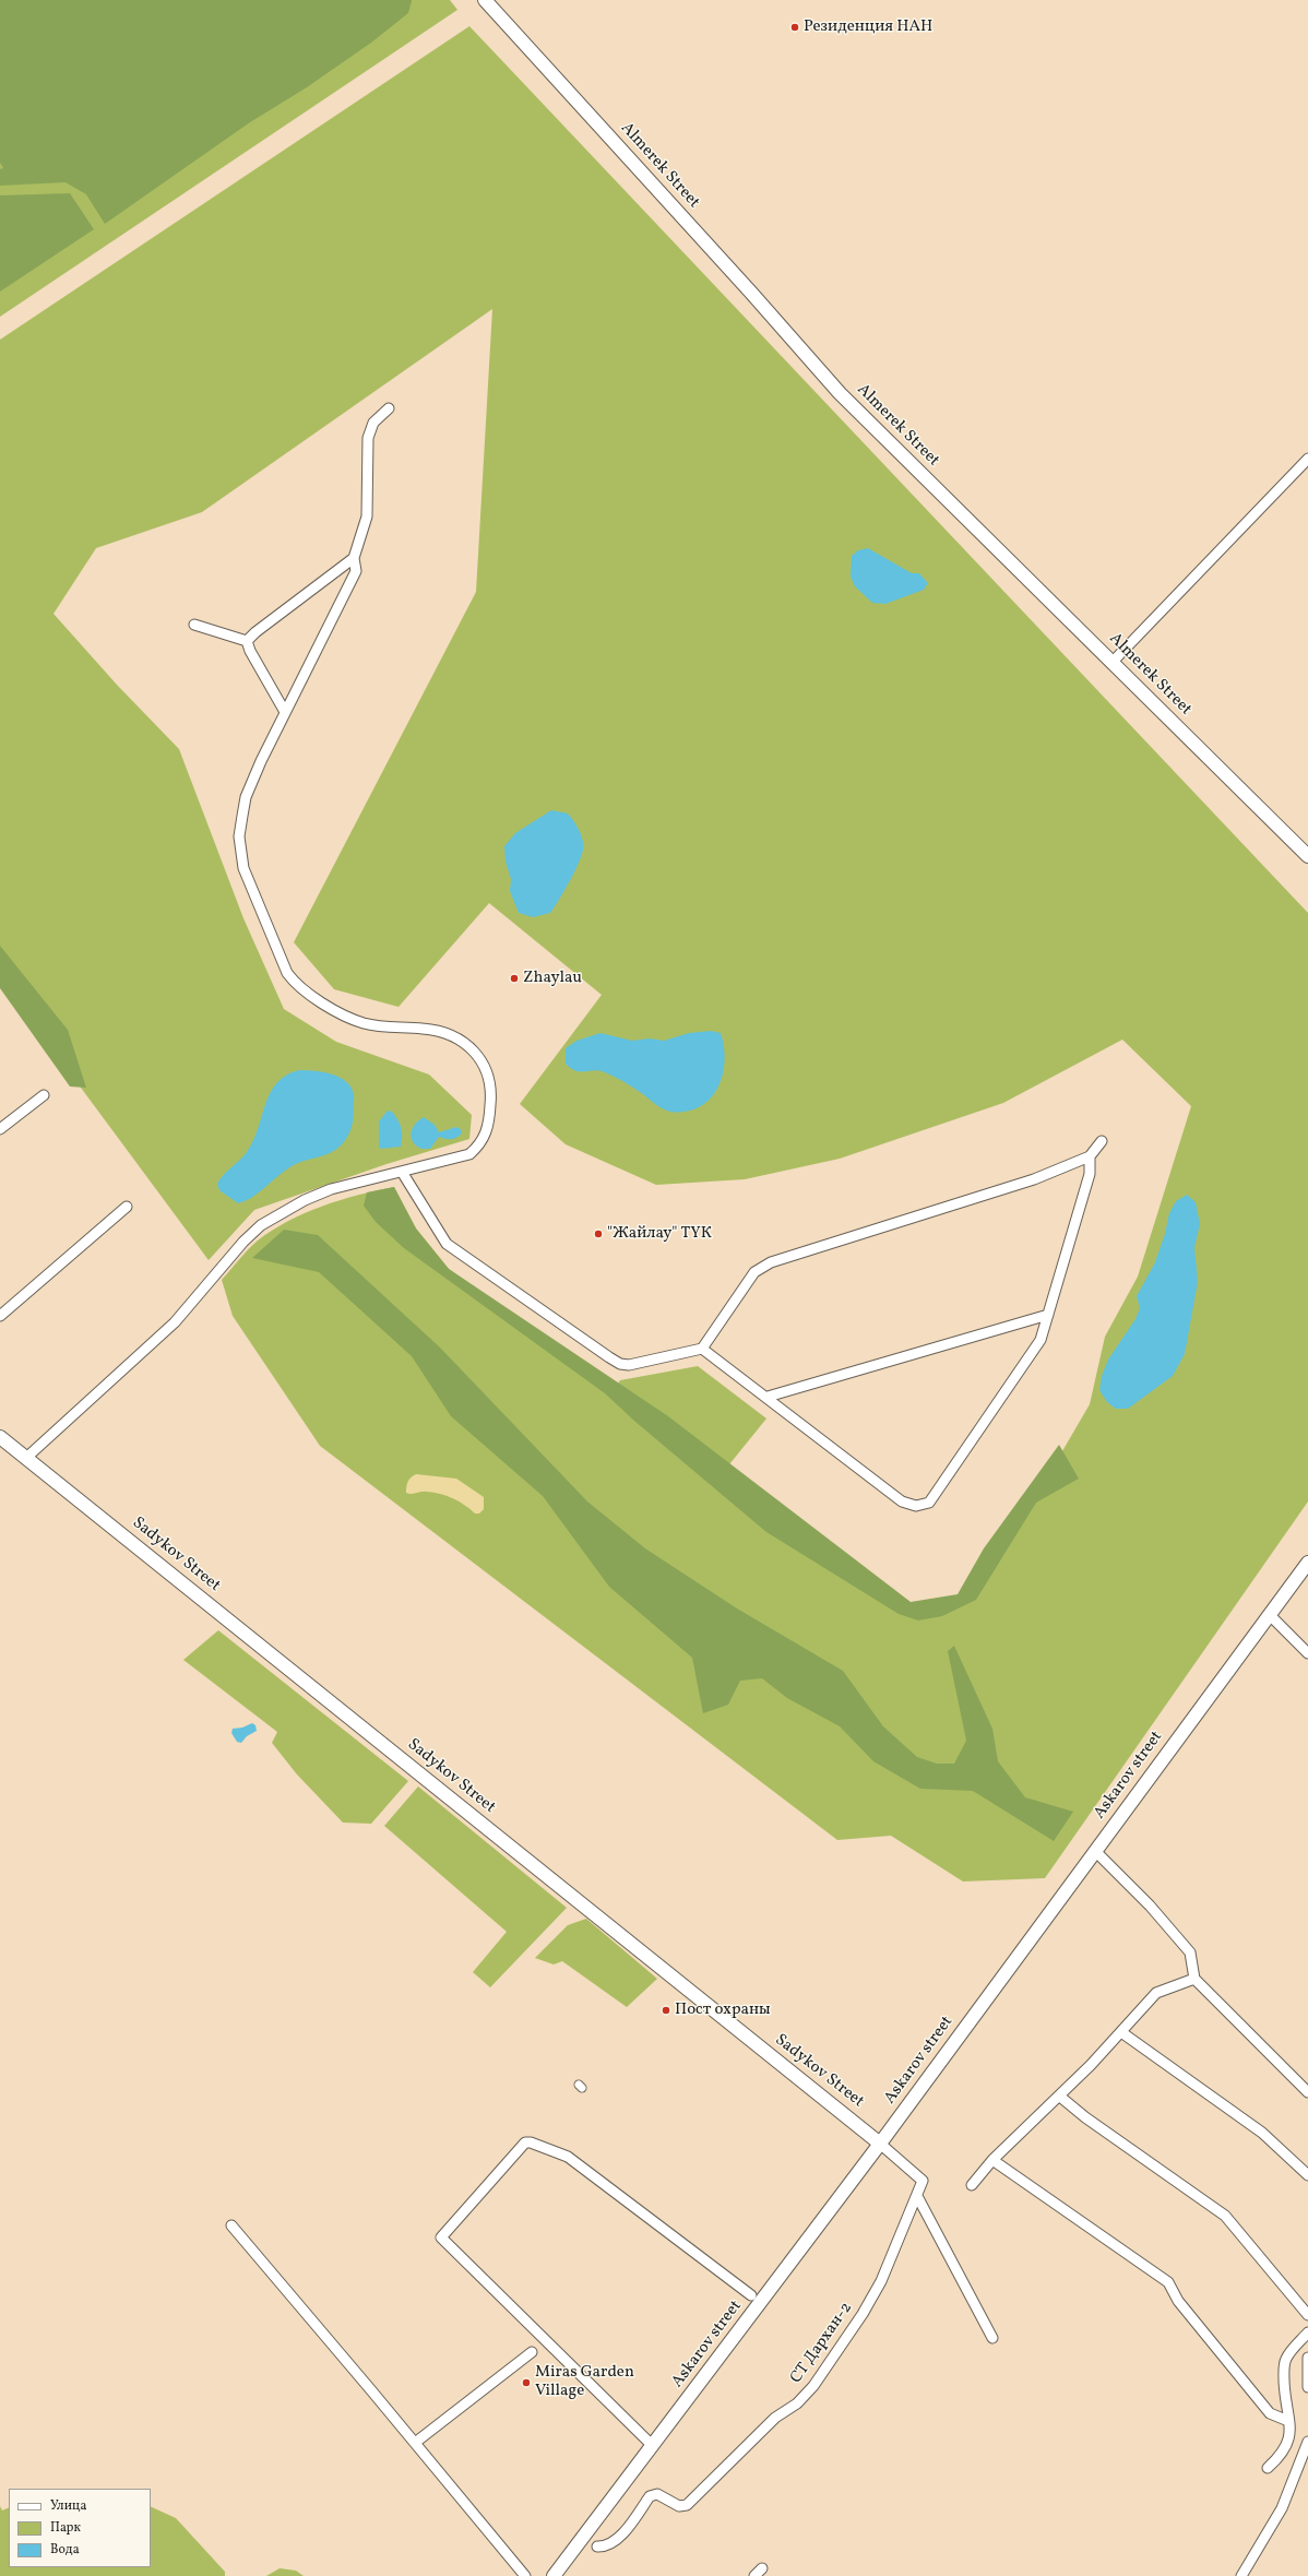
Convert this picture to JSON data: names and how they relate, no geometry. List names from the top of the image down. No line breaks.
{"streets":{"street":["Almerek Street","Sadykov Street","Askarov street","СТ Дархан-2"]},"crossings":[["Sadykov Street","Askarov street"],["Sadykov Street","СТ Дархан-2"],["Askarov street","СТ Дархан-2"]],"places":["Резиденция НАН","Zhaylau","\"Жайлау\" ТҮК","Пост охраны","Miras Garden Village"],"legend":["Улица","Парк","Вода"]}
